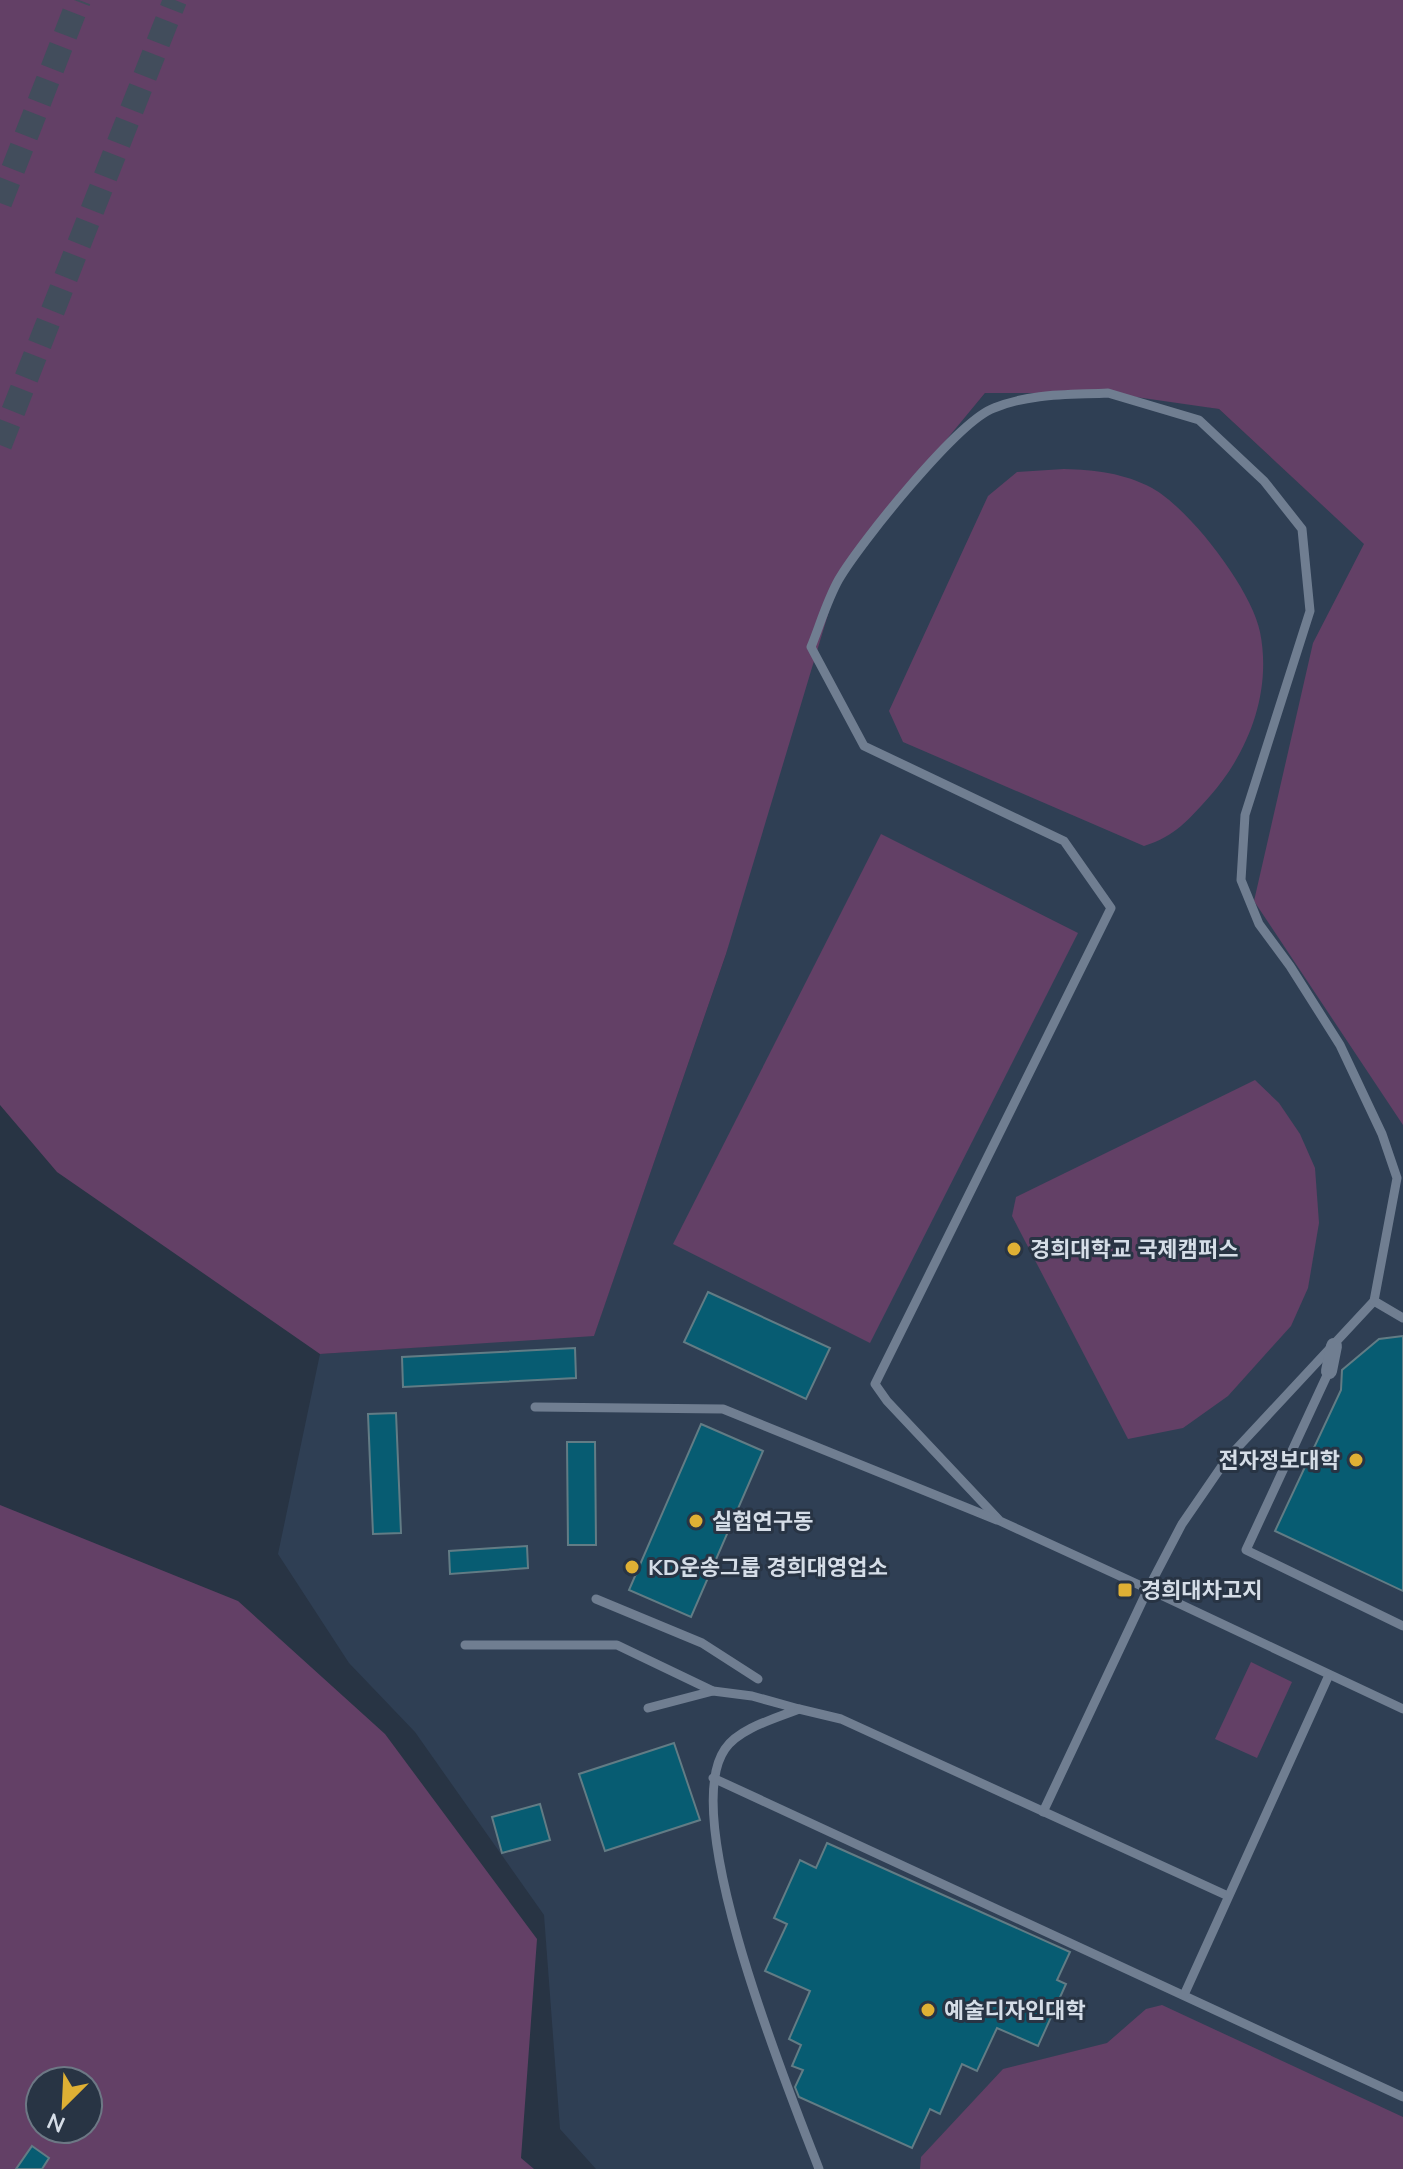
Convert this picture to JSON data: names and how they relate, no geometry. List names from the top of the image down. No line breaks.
{"places":{"other":["경희대학교 국제캠퍼스","전자정보대학","실험연구동","KD운송그룹 경희대영업소","예술디자인대학"],"transit":["경희대차고지"]},"north":"bottom left"}
